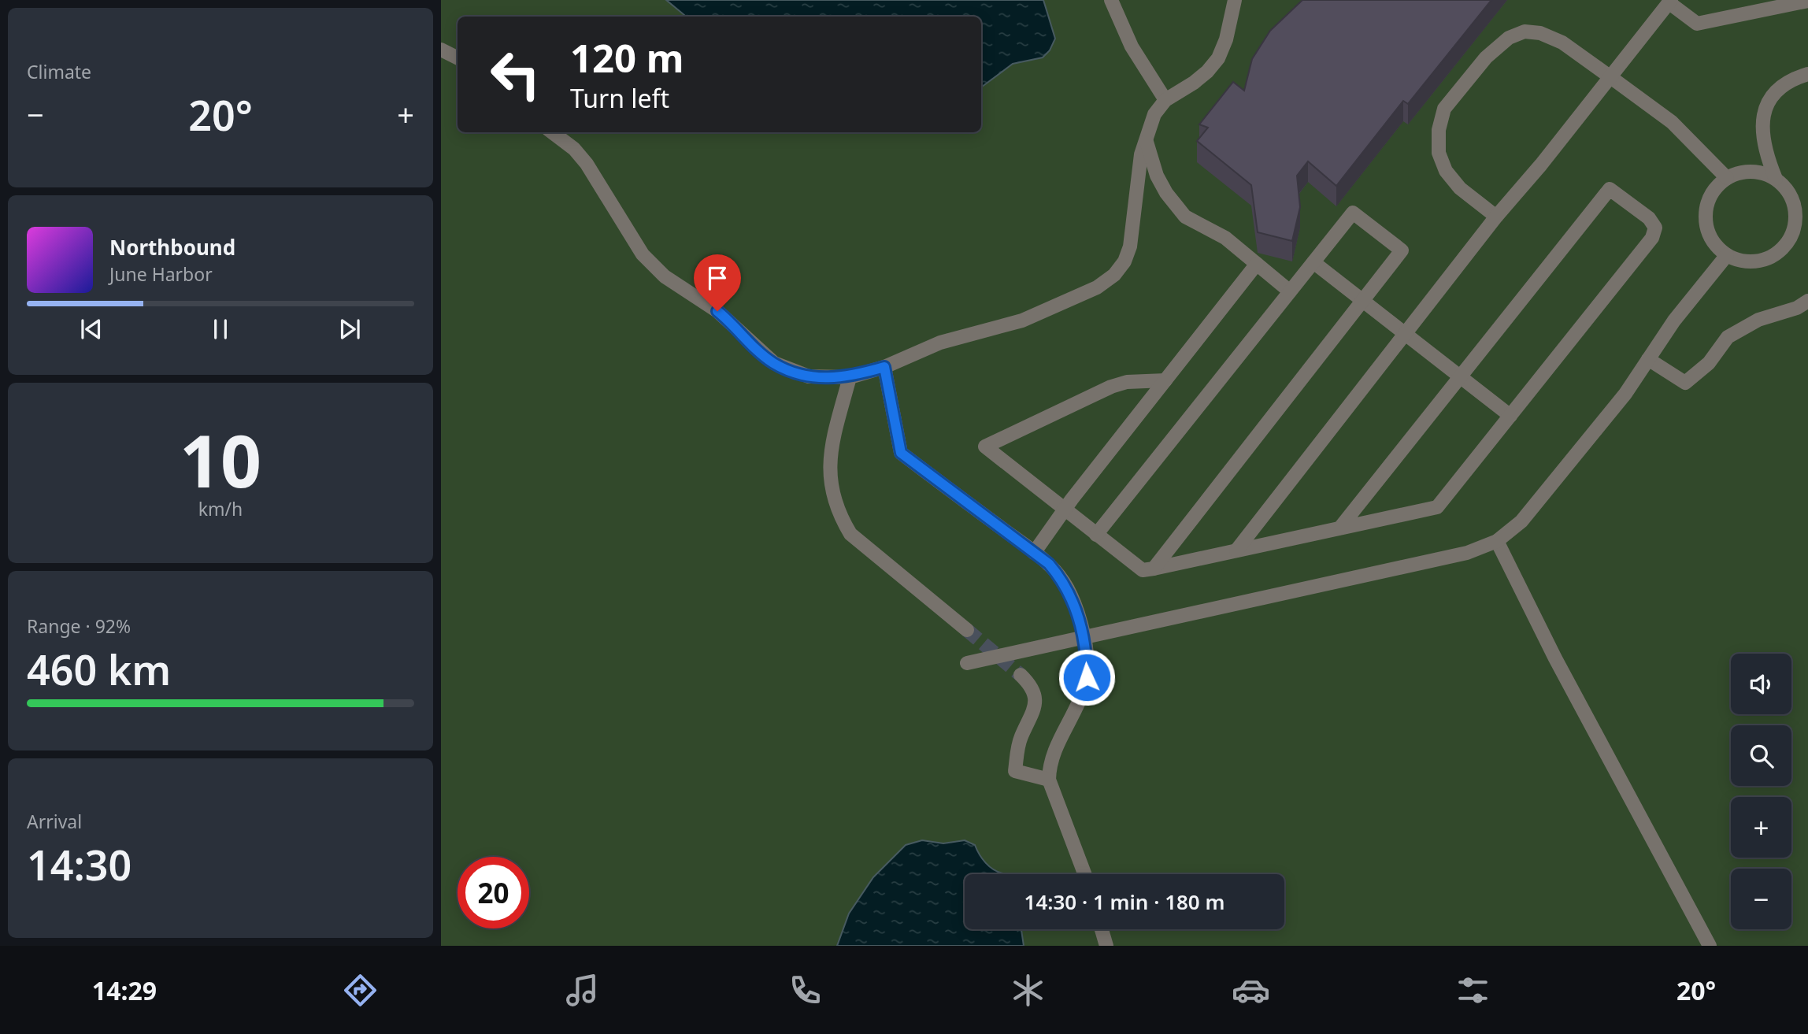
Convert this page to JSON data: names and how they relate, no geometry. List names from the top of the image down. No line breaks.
{"page":{"tile":["Climate",["10","km/h"],["Range · 92%","460 km"],["Arrival","14:30"]],"turn":["120 m","Turn left"],"heat":["−","20°","+"],"song":["Northbound","June Harbor"],"map_buttons":["+","−"],"limit":"20","trip":"14:30 · 1 min · 180 m","tabs":["14:29","20°"]}}
